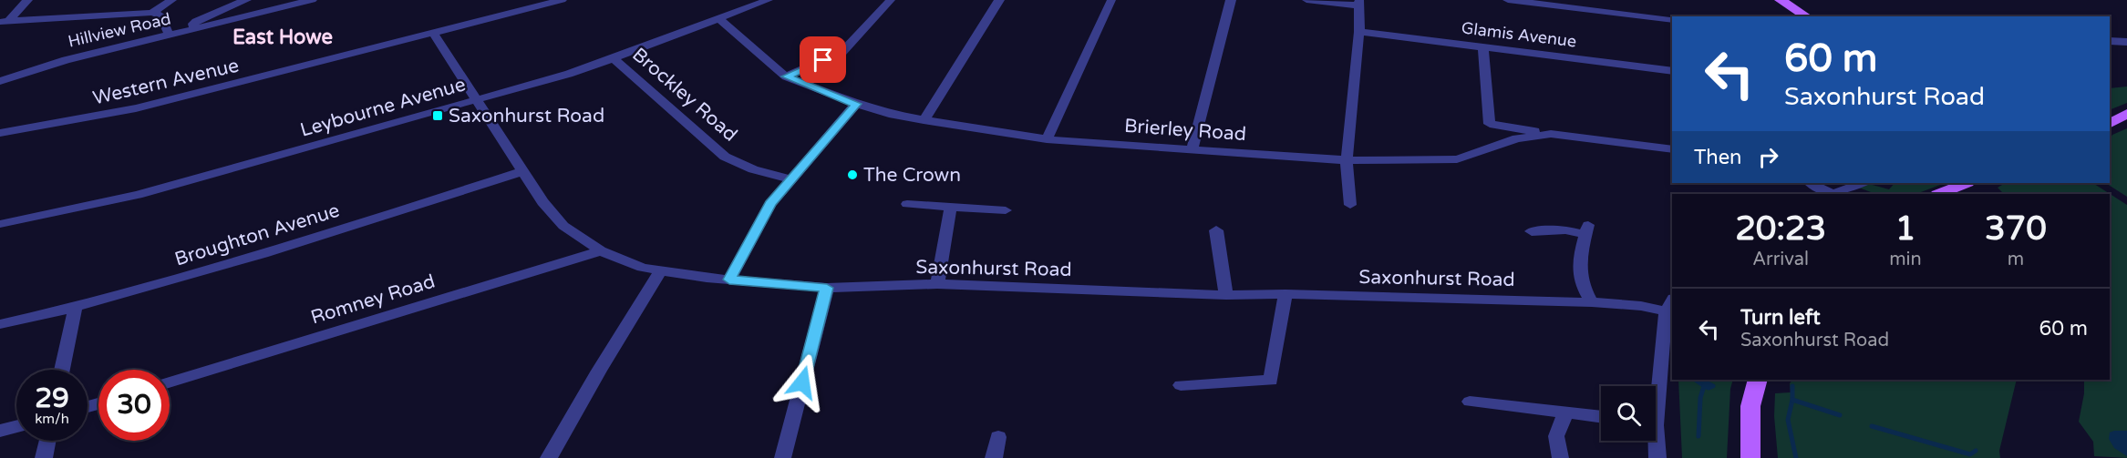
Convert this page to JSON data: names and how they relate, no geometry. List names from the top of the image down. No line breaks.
{"streets":{"street":["Hillview Road","Glamis Avenue","Western Avenue","Brockley Road","Leybourne Avenue","Brierley Road","Broughton Avenue","Saxonhurst Road","Romney Road"]},"crossings":[["Western Avenue","Saxonhurst Road"],["Brockley Road","Leybourne Avenue"],["Leybourne Avenue","Brierley Road"],["Leybourne Avenue","Saxonhurst Road"],["Broughton Avenue","Saxonhurst Road"],["Saxonhurst Road","Romney Road"]],"districts":["East Howe"],"places":{"transit":["Saxonhurst Road"],"other":["The Crown"]},"page":{"turn":["60 m","Saxonhurst Road"],"then":"Then","eta":["20:23","Arrival","1","min","370","m"],"list":[{"name":"Turn left","note":"Saxonhurst Road","value":"60 m"}],"speed":"29 km/h","limit":"30"}}
